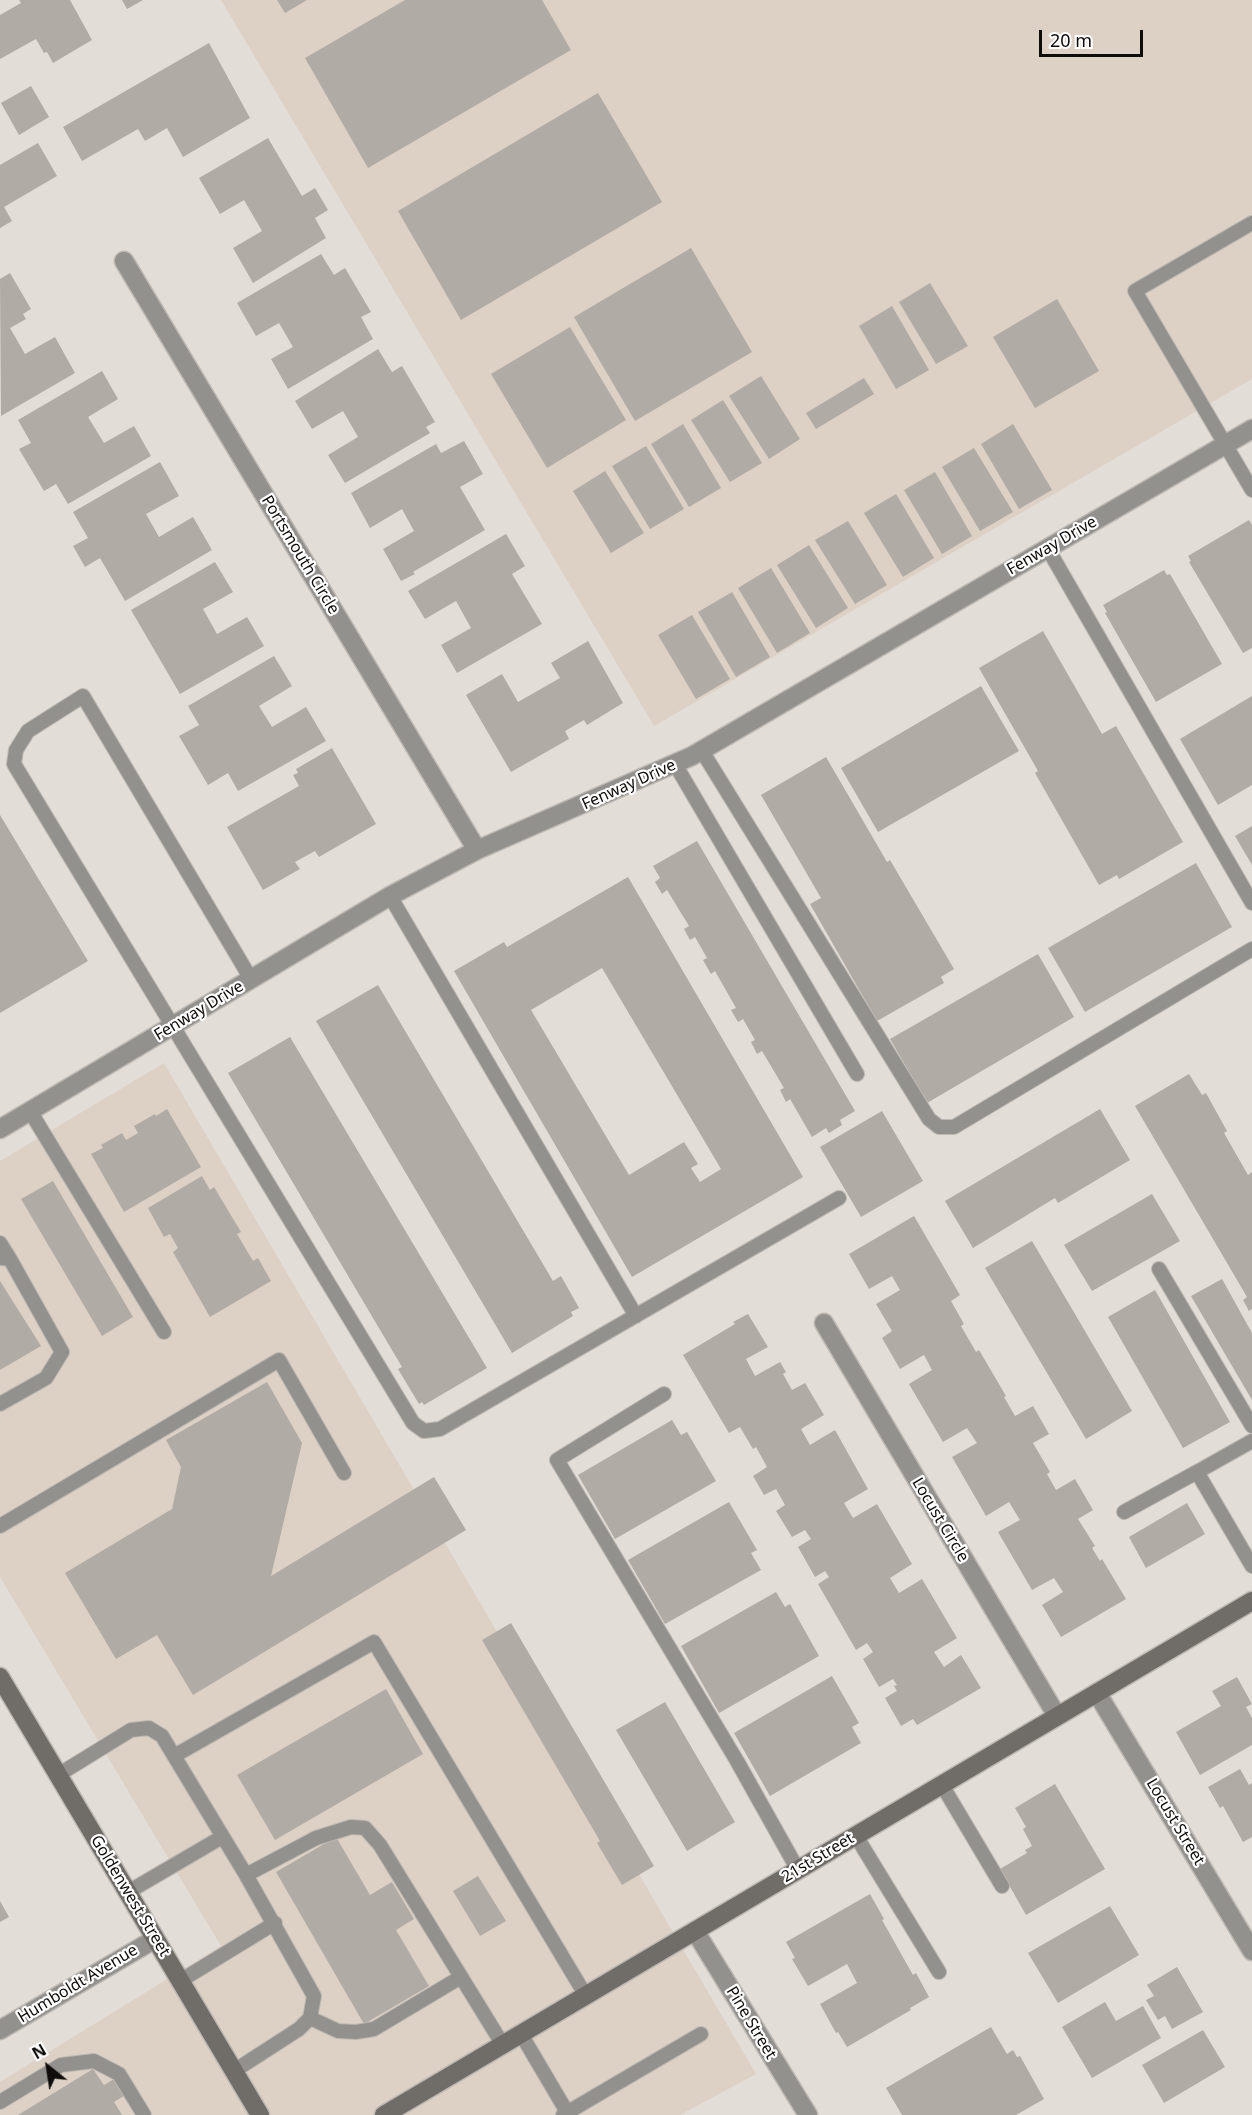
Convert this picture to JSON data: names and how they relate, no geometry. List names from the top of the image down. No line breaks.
{"streets":{"street":["Fenway Drive","Portsmouth Circle","Locust Circle","Locust Street","21st Street","Goldenwest Street","Humboldt Avenue","Pine Street"]},"crossings":[["Fenway Drive","Portsmouth Circle"],["Locust Circle","21st Street"],["Locust Street","21st Street"],["21st Street","Pine Street"],["Goldenwest Street","Humboldt Avenue"]],"scale_bar":"20 m","north":"top left"}
